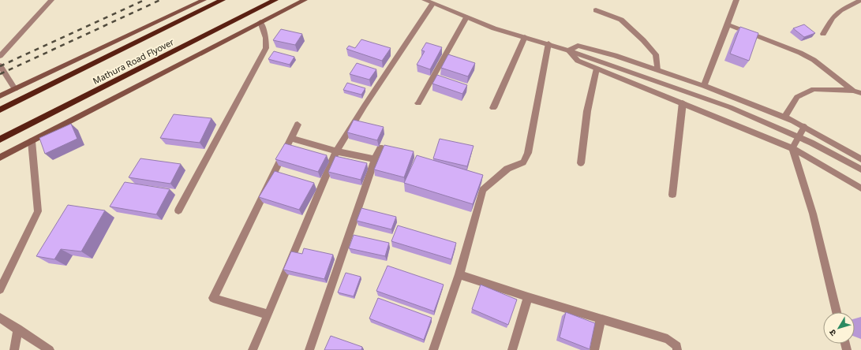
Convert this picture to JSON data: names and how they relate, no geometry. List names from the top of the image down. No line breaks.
{"streets":{"highway":["Mathura Road Flyover"]},"north":"bottom left"}
